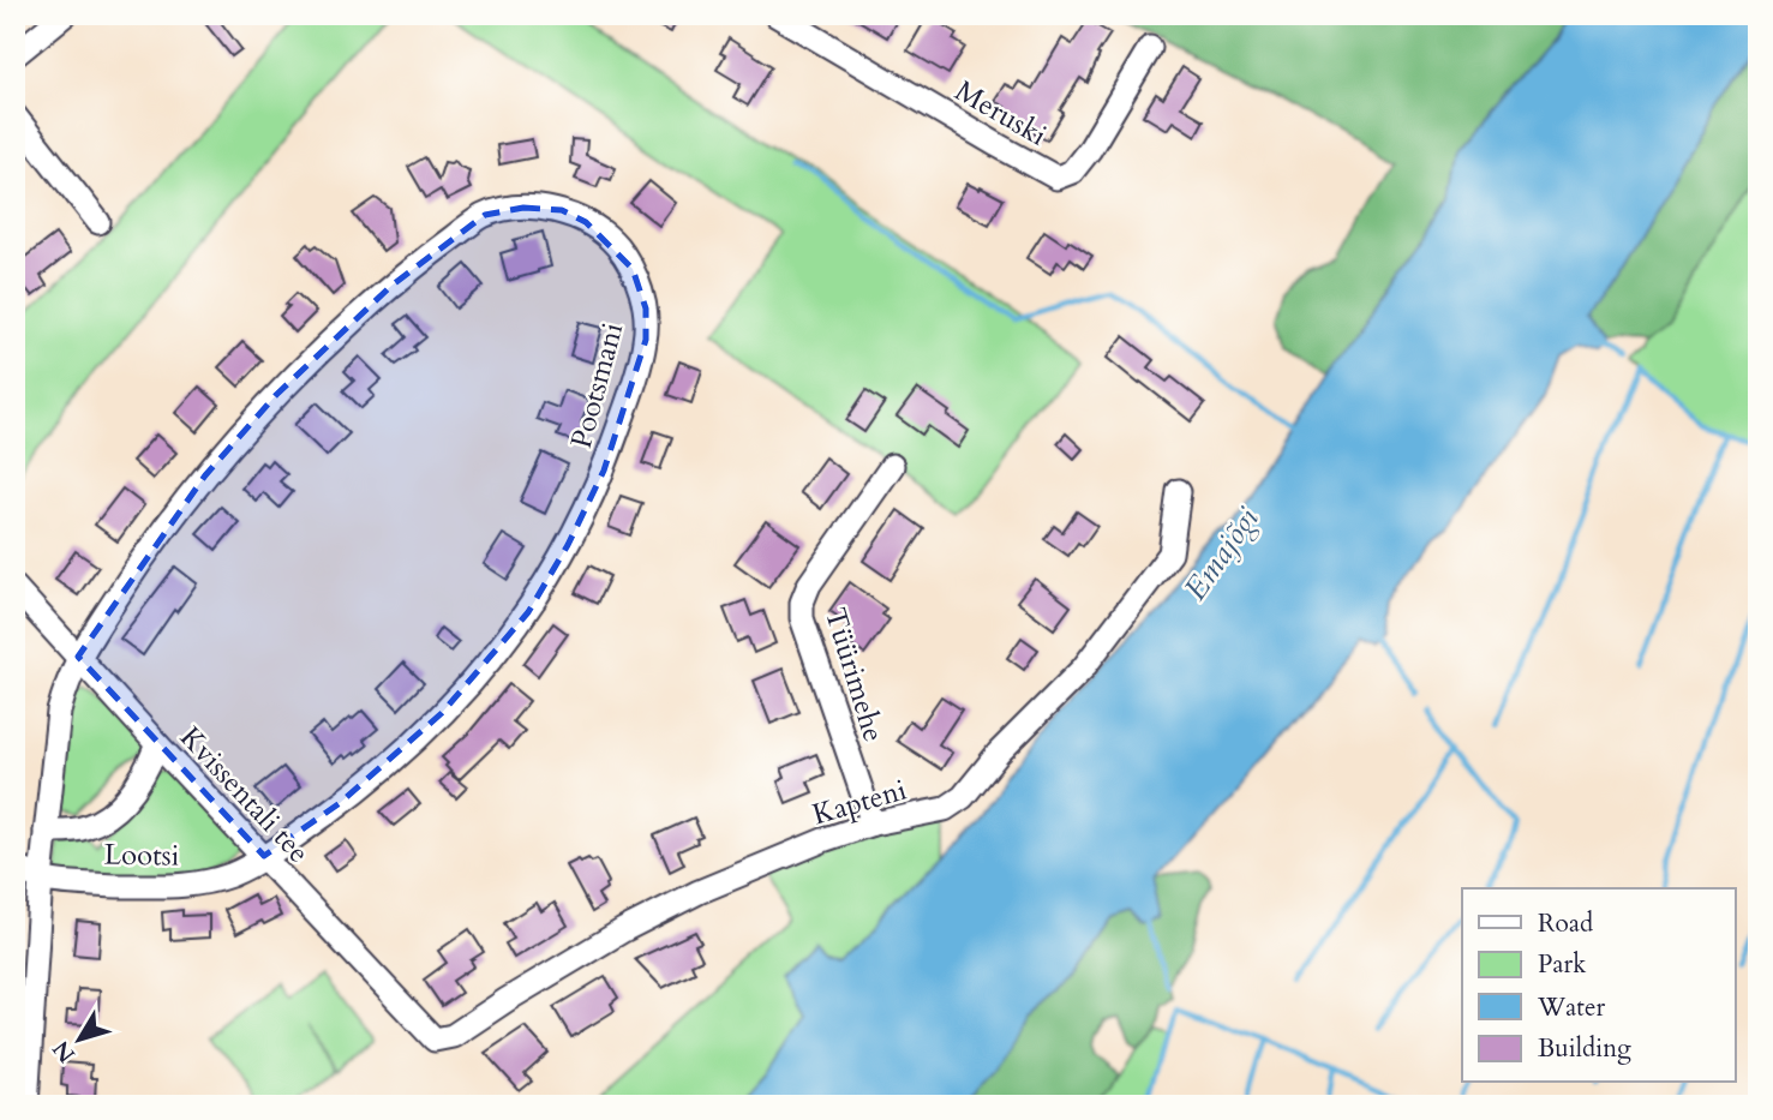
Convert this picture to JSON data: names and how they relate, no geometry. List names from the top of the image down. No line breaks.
{"streets":{"street":["Meruski","Pootsmani","Tüürimehe","Kvissentali tee","Kapteni","Lootsi"]},"crossings":[["Pootsmani","Kvissentali tee"],["Pootsmani","Lootsi"],["Tüürimehe","Kapteni"],["Kvissentali tee","Kapteni"],["Kvissentali tee","Lootsi"]],"water":["Emajõgi"],"legend":["Road","Park","Water","Building"],"north":"bottom left"}
